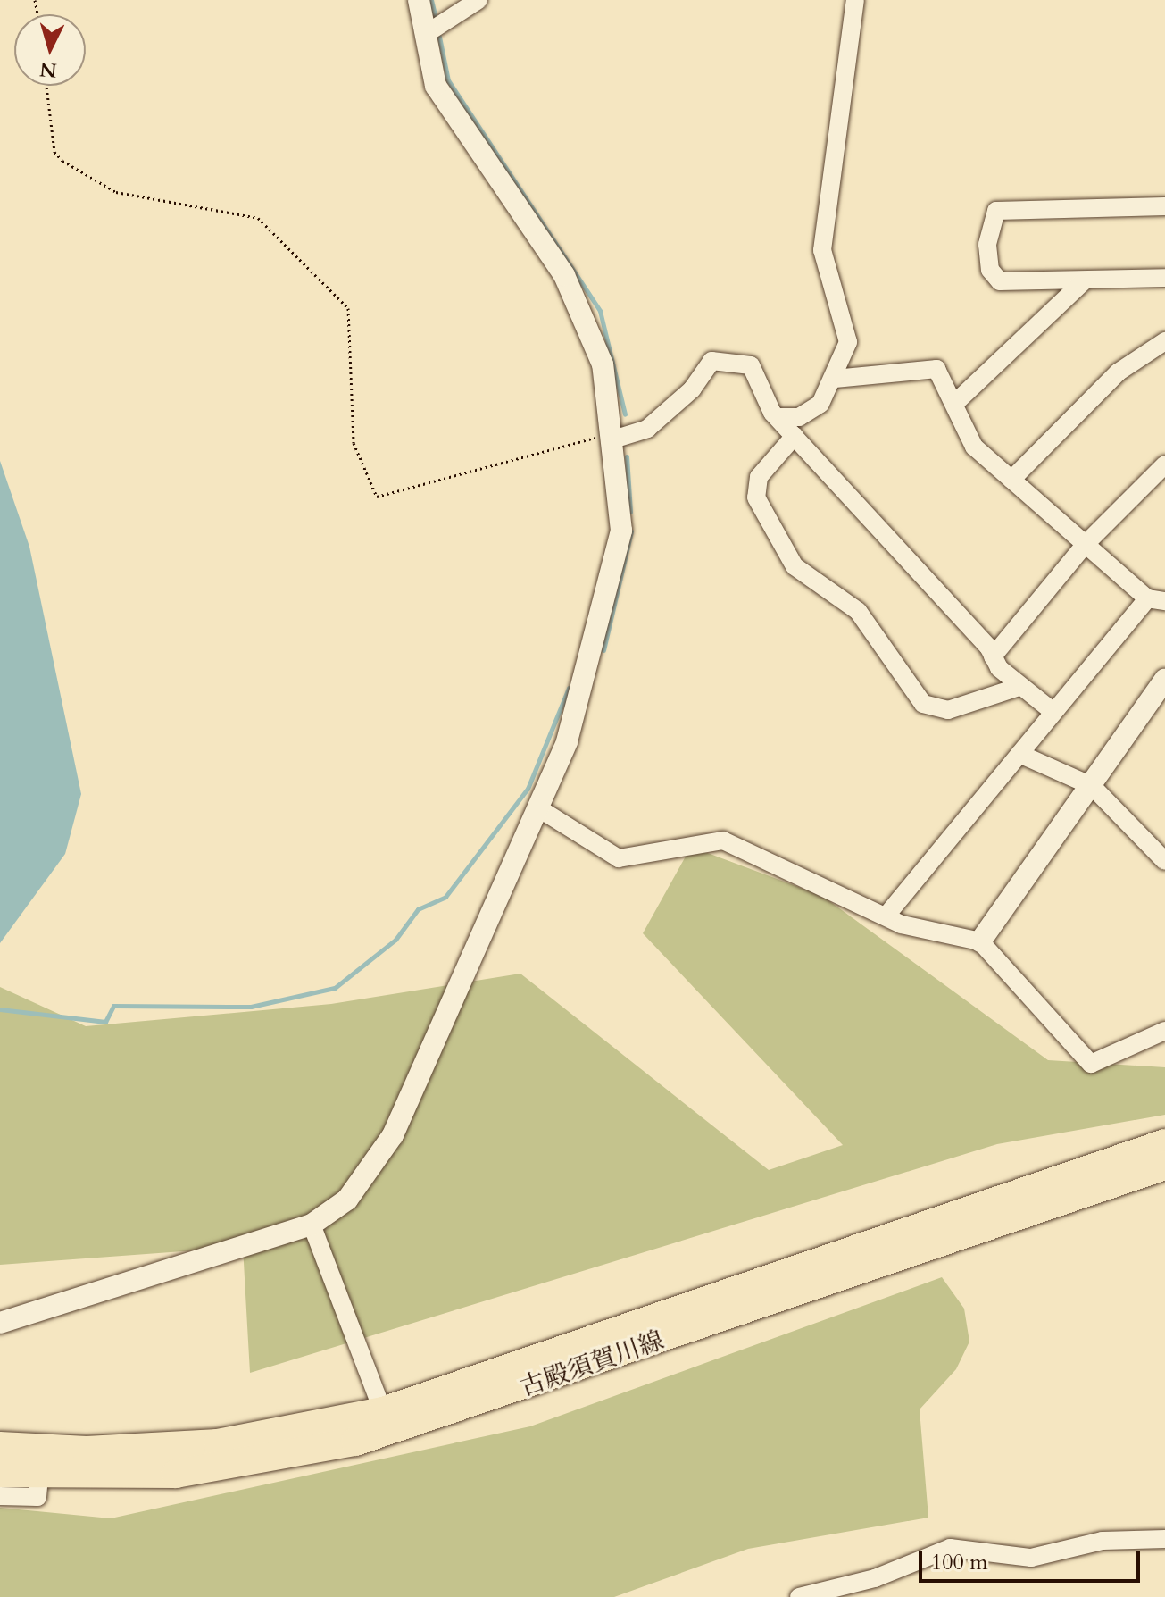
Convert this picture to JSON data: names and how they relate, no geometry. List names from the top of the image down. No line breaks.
{"streets":{"main road":["古殿須賀川線"]},"scale_bar":"100 m","north":"bottom"}
